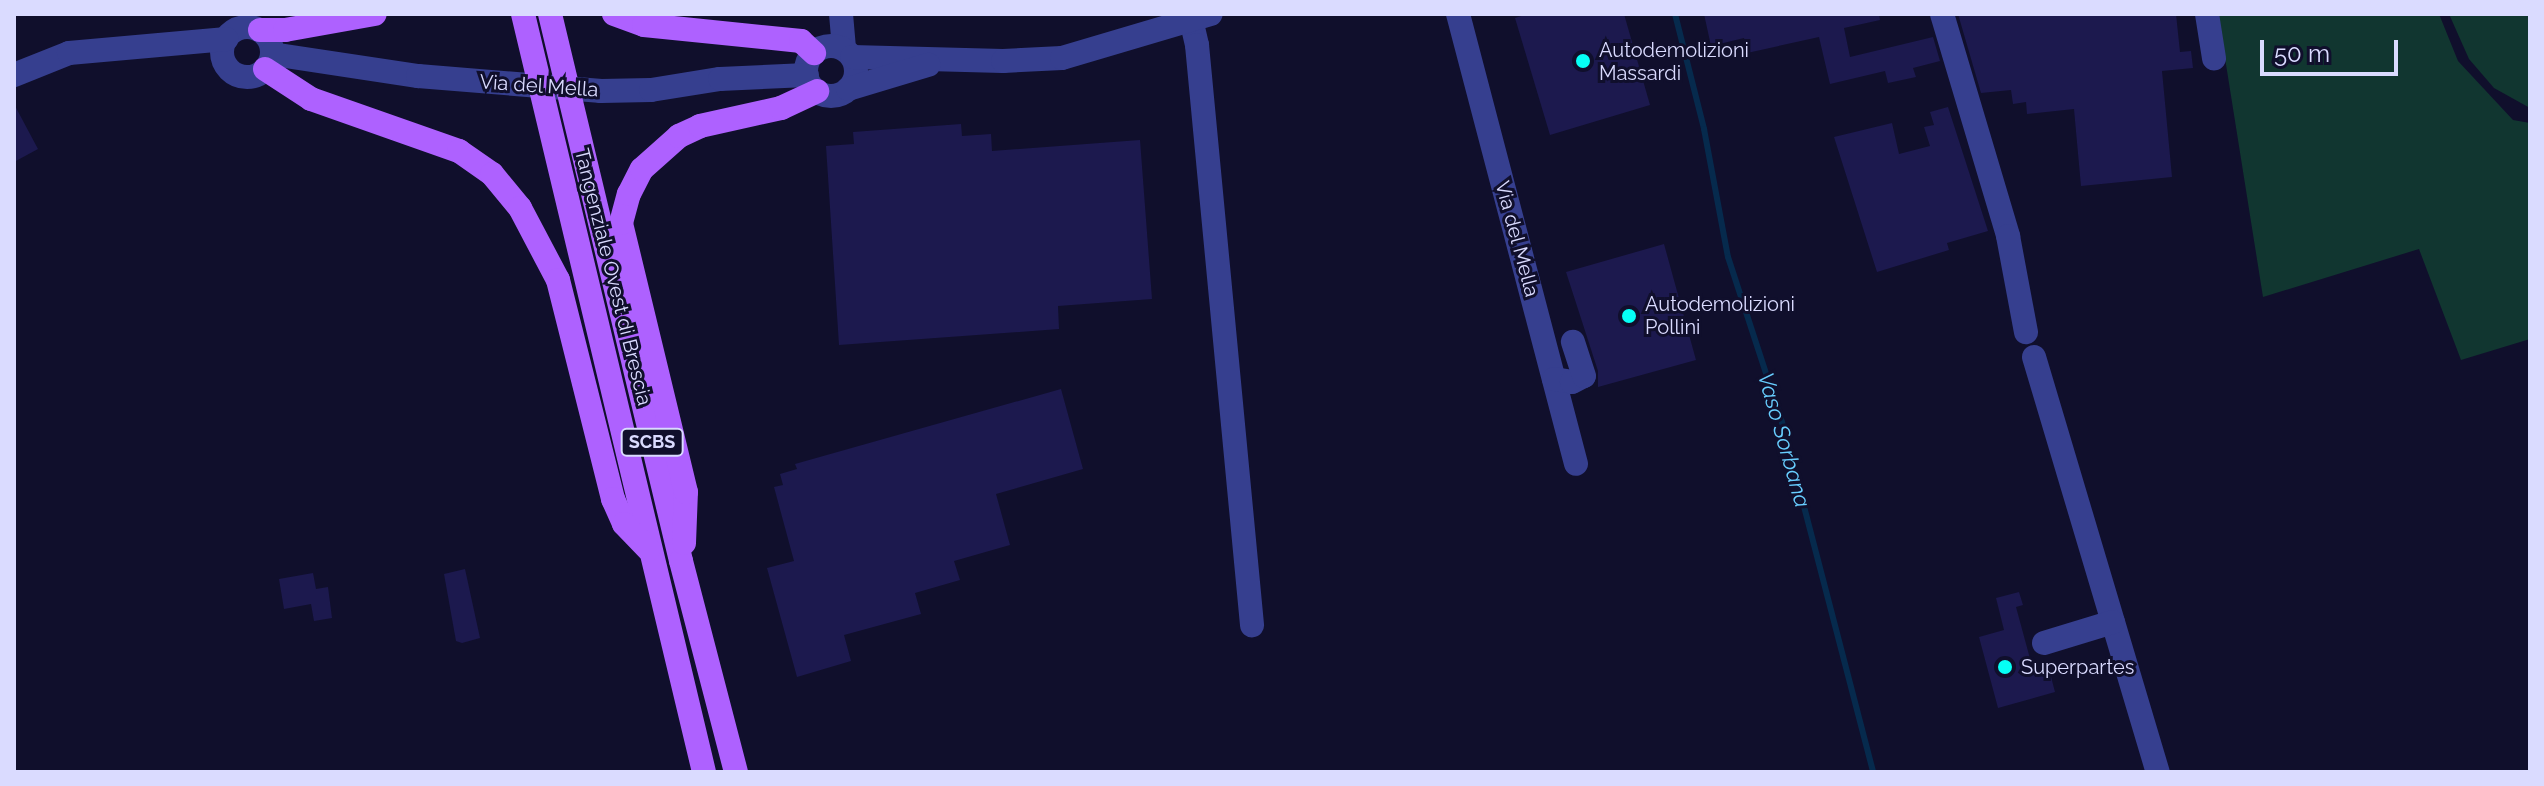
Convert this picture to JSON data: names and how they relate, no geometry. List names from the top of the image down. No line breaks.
{"streets":{"main road":["Tangenziale Ovest di Brescia","SCBS"],"street":["Via del Mella"]},"water":["Vaso Sorbana"],"places":["Autodemolizioni Massardi","Autodemolizioni Pollini","Superpartes"],"scale_bar":"50 m"}
